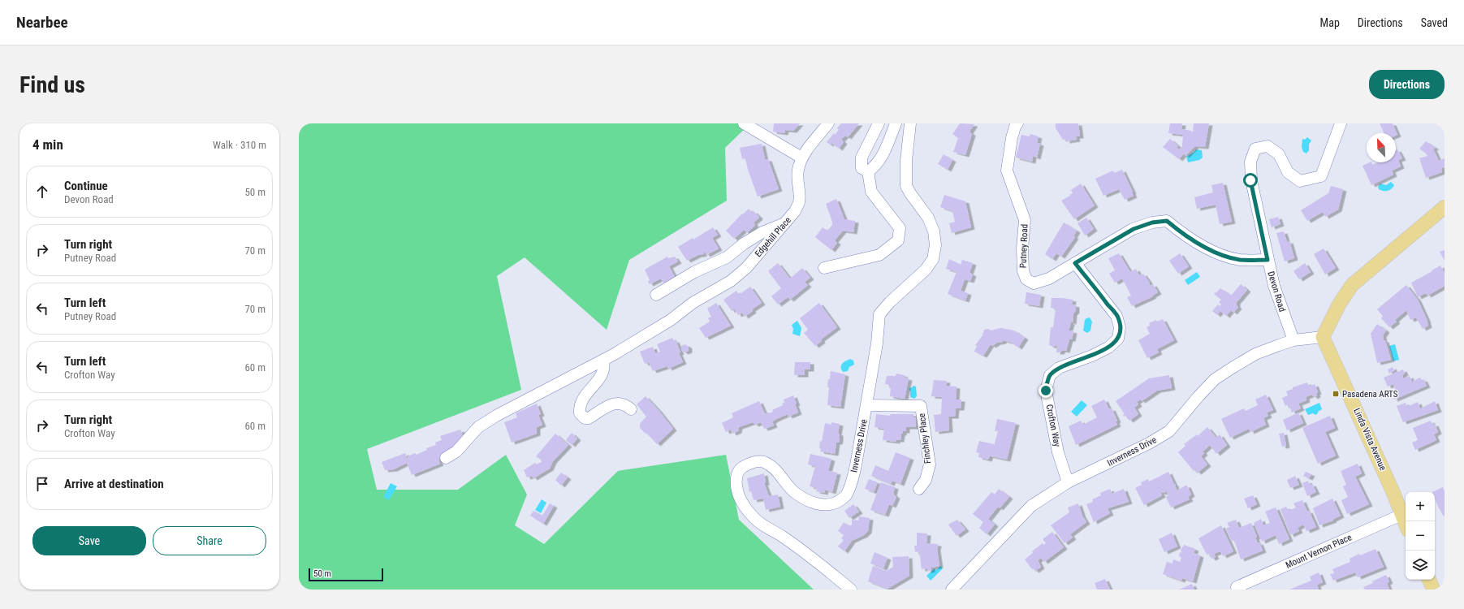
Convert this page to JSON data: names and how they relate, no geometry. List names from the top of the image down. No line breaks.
{"streets":{"main road":["Linda Vista Avenue"],"street":["Edgehill Place","Putney Road","Devon Road","Crofton Way","Finchley Place","Inverness Drive","Mount Vernon Place"]},"crossings":[["Putney Road","Devon Road"],["Putney Road","Crofton Way"],["Devon Road","Inverness Drive"],["Crofton Way","Inverness Drive"],["Finchley Place","Inverness Drive"],["Linda Vista Avenue","Inverness Drive"],["Linda Vista Avenue","Mount Vernon Place"]],"places":{"transit":["Pasadena ARTS"]},"scale_bar":"50 m","north":"top left","page":{"header":"Nearbee","nav":["Map","Directions","Saved"],"buttons":["Directions",["Save","Share"]],"title":"Find us","heading":["4 min","Walk · 310 m"],"list":[["Continue","Devon Road","50 m"],["Turn right","Putney Road","70 m"],["Turn left","Putney Road","70 m"],["Turn left","Crofton Way","60 m"],["Turn right","Crofton Way","60 m"],"Arrive at destination"],"map_buttons":["+","−"],"scale":"50 m"}}
